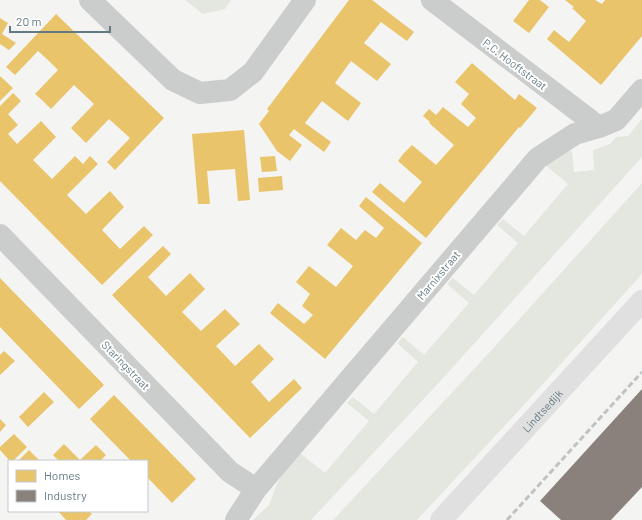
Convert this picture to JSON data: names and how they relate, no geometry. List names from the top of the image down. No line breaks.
{"streets":{"main road":["Lindtsedijk"],"street":["P.C. Hooftstraat","Marnixstraat","Staringstraat"]},"crossings":[["P.C. Hooftstraat","Marnixstraat"],["Marnixstraat","Staringstraat"]],"legend":["Homes","Industry"],"scale_bar":"20 m"}
